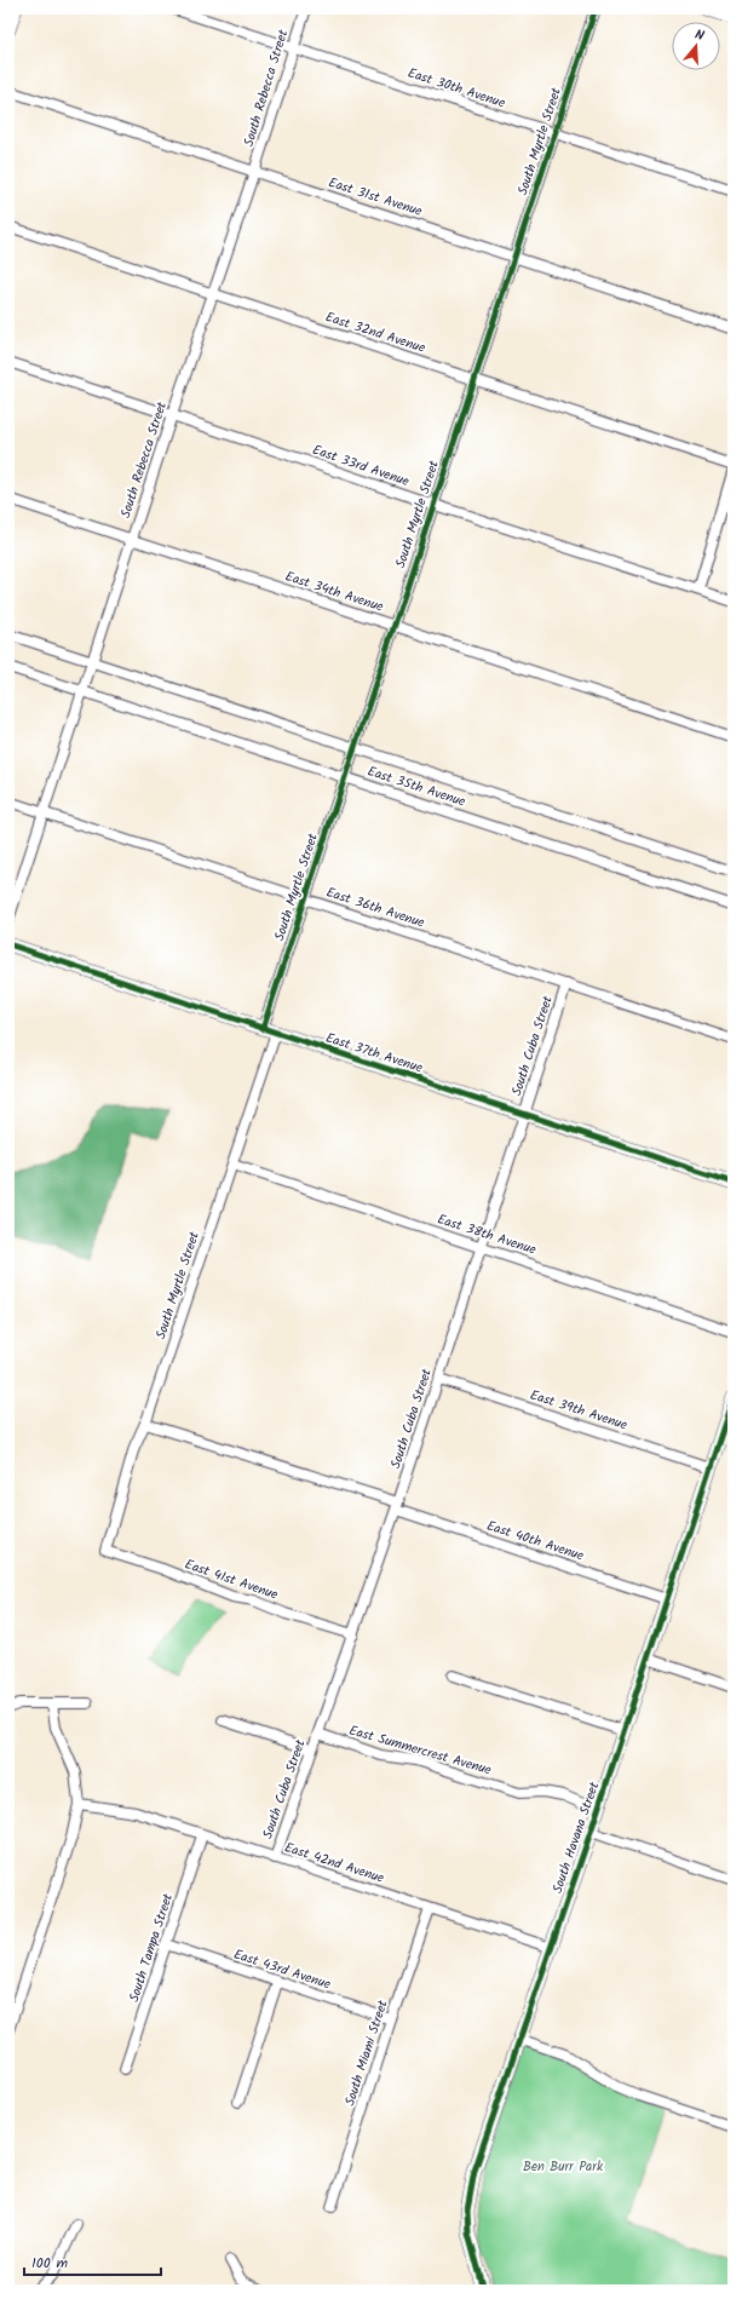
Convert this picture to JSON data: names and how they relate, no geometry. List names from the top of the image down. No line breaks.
{"streets":{"street":["South Rebecca Street","East 30th Avenue","South Myrtle Street","East 31st Avenue","East 32nd Avenue","East 33rd Avenue","East 34th Avenue","East 35th Avenue","East 36th Avenue","South Cuba Street","East 37th Avenue","East 38th Avenue","East 39th Avenue","East 40th Avenue","East 41st Avenue","East Summercrest Avenue","South Havana Street","East 42nd Avenue","South Tampa Street","East 43rd Avenue","South Miami Street"]},"crossings":[["South Rebecca Street","East 30th Avenue"],["South Rebecca Street","East 31st Avenue"],["South Rebecca Street","East 32nd Avenue"],["South Rebecca Street","East 33rd Avenue"],["South Rebecca Street","East 34th Avenue"],["South Rebecca Street","East 35th Avenue"],["South Rebecca Street","East 36th Avenue"],["East 30th Avenue","South Myrtle Street"],["South Myrtle Street","East 31st Avenue"],["South Myrtle Street","East 32nd Avenue"],["South Myrtle Street","East 33rd Avenue"],["South Myrtle Street","East 34th Avenue"],["South Myrtle Street","East 35th Avenue"],["South Myrtle Street","East 36th Avenue"],["South Myrtle Street","East 37th Avenue"],["South Myrtle Street","East 38th Avenue"],["South Myrtle Street","East 40th Avenue"],["South Myrtle Street","East 41st Avenue"],["East 36th Avenue","South Cuba Street"],["South Cuba Street","East 37th Avenue"],["South Cuba Street","East 38th Avenue"],["South Cuba Street","East 39th Avenue"],["South Cuba Street","East 40th Avenue"],["South Cuba Street","East 41st Avenue"],["South Cuba Street","East Summercrest Avenue"],["South Cuba Street","East 42nd Avenue"],["East 39th Avenue","South Havana Street"],["East 40th Avenue","South Havana Street"],["East Summercrest Avenue","South Havana Street"],["South Havana Street","East 42nd Avenue"],["East 42nd Avenue","South Tampa Street"],["East 42nd Avenue","South Miami Street"],["South Tampa Street","East 43rd Avenue"],["East 43rd Avenue","South Miami Street"]],"parks":["Ben Burr Park"],"scale_bar":"100 m","north":"top"}
